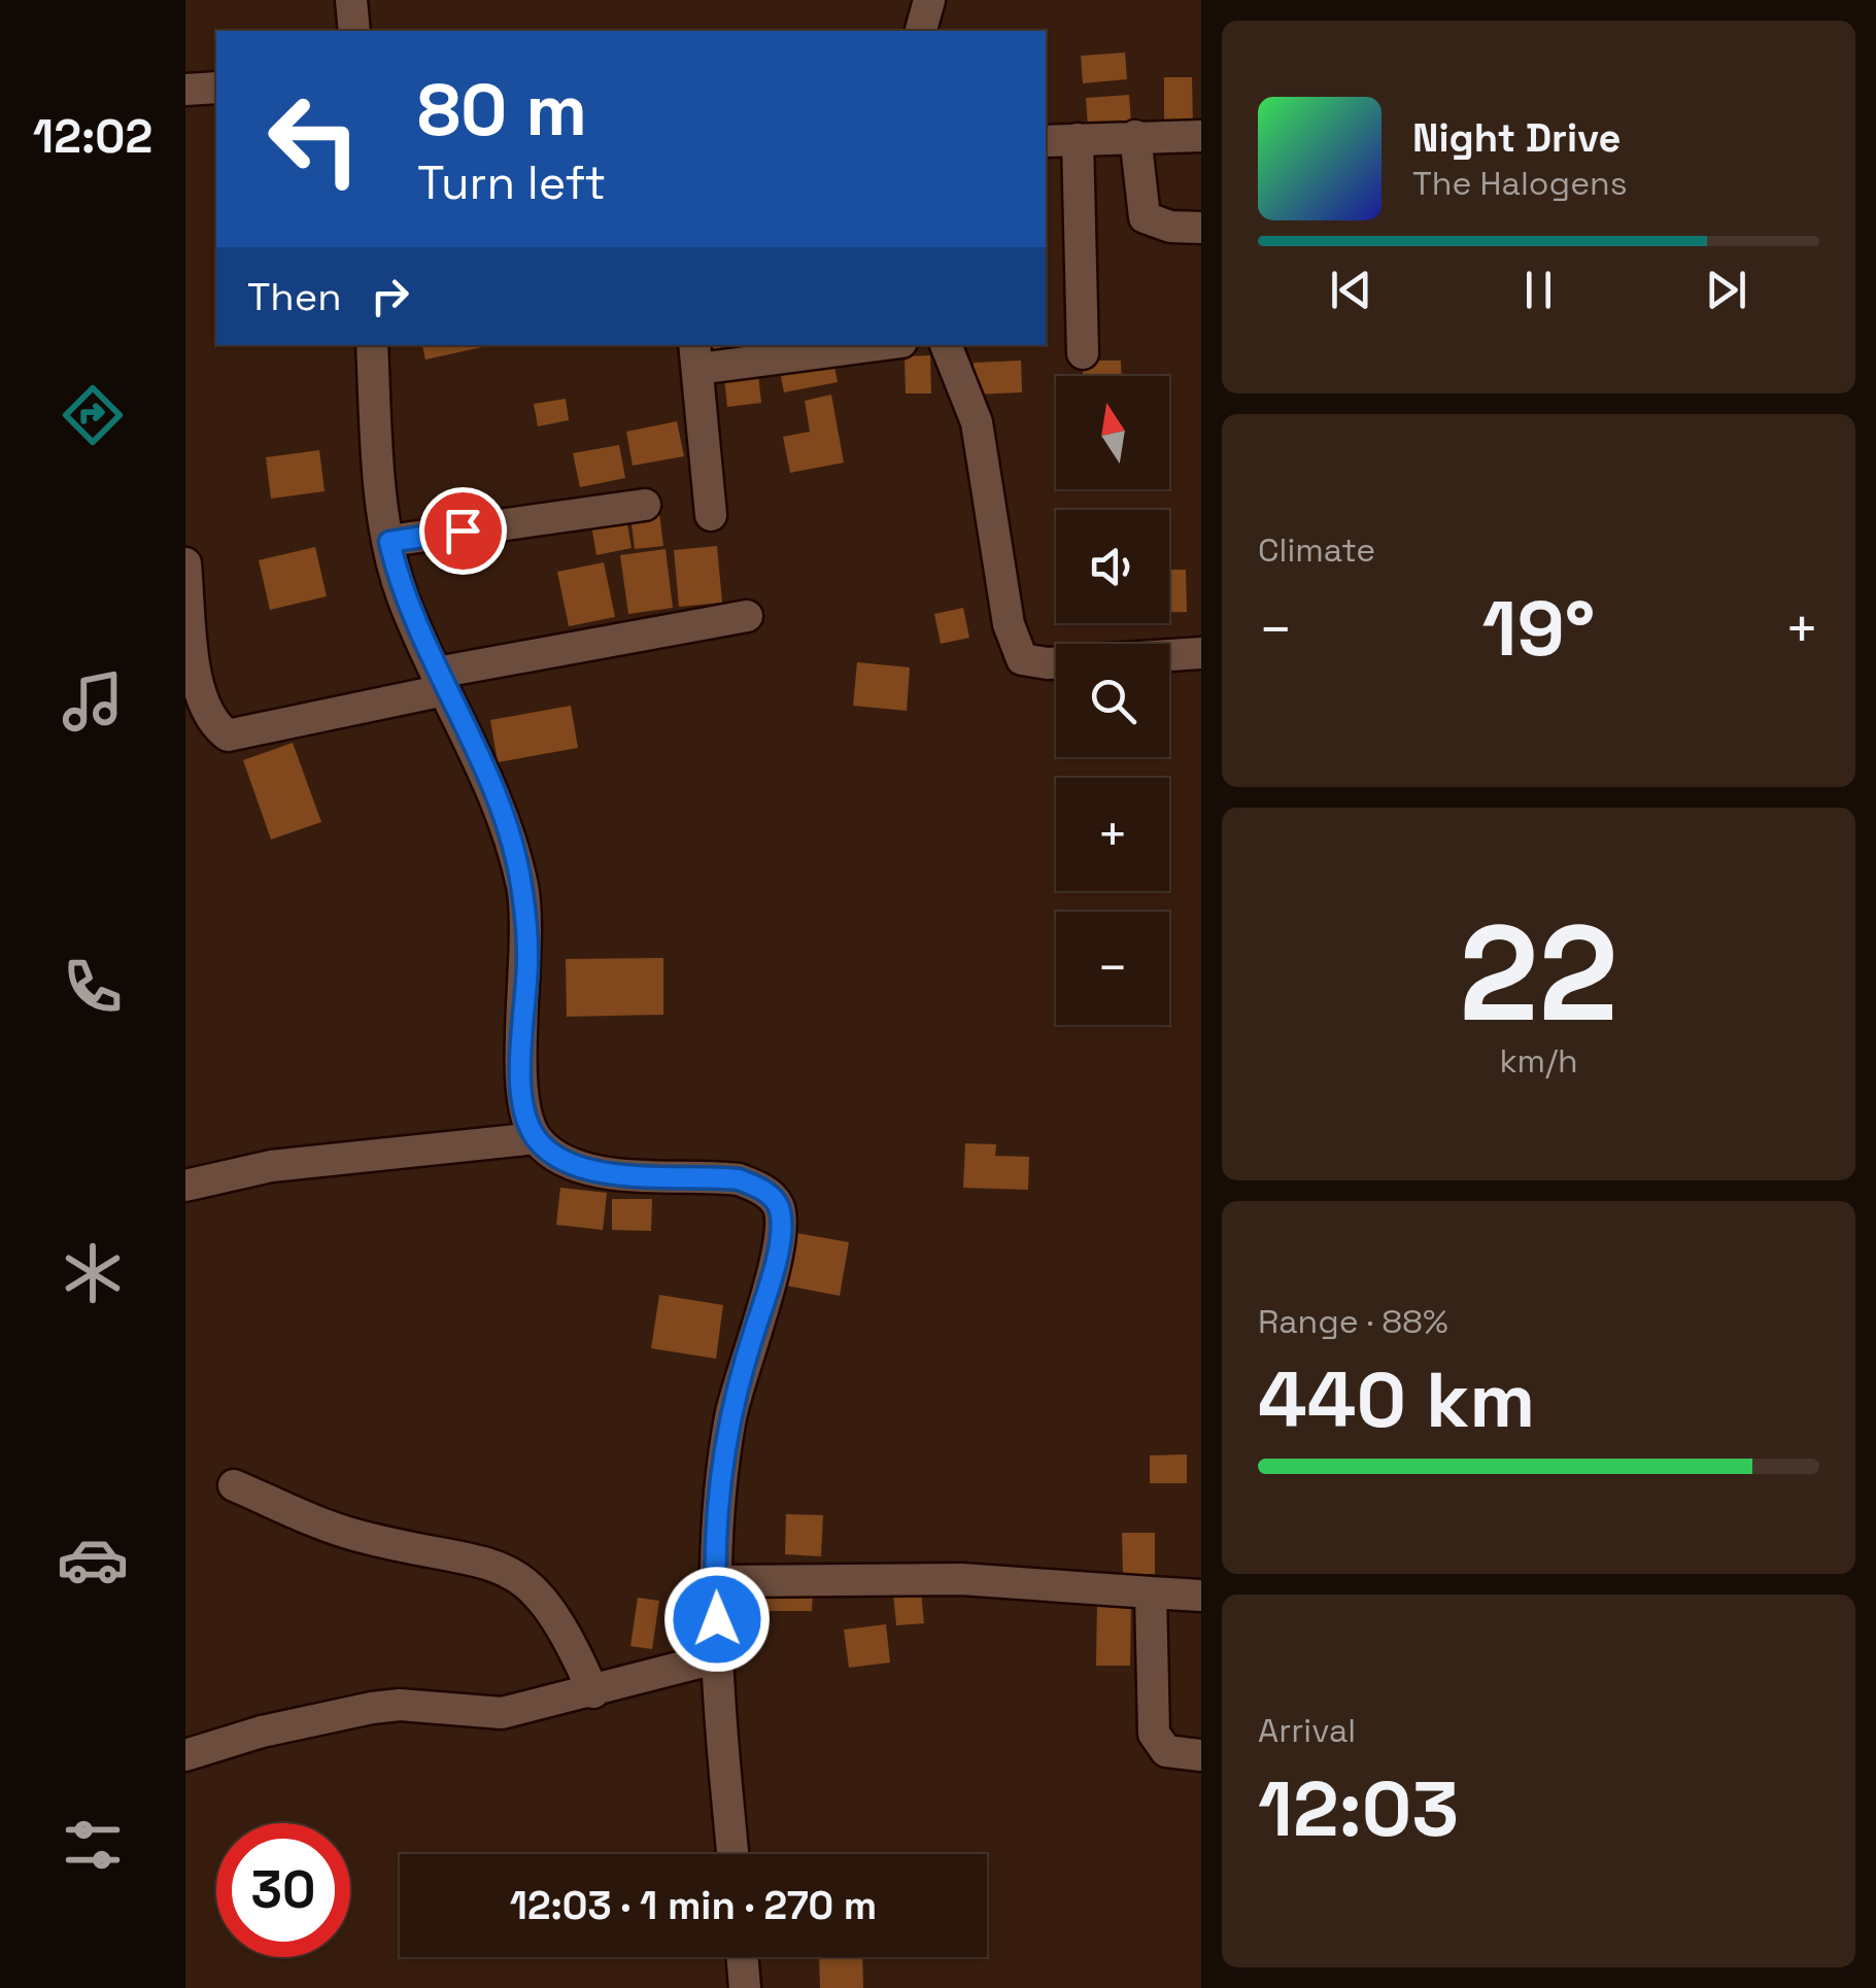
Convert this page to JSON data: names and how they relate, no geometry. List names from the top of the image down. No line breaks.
{"north":"top","page":{"tabs":"12:02","turn":["80 m","Turn left"],"song":["Night Drive","The Halogens"],"then":"Then","map_buttons":["+","−"],"tile":["Climate",["22","km/h"],["Range · 88%","440 km"],["Arrival","12:03"]],"heat":["−","19°","+"],"limit":"30","trip":"12:03 · 1 min · 270 m"}}
